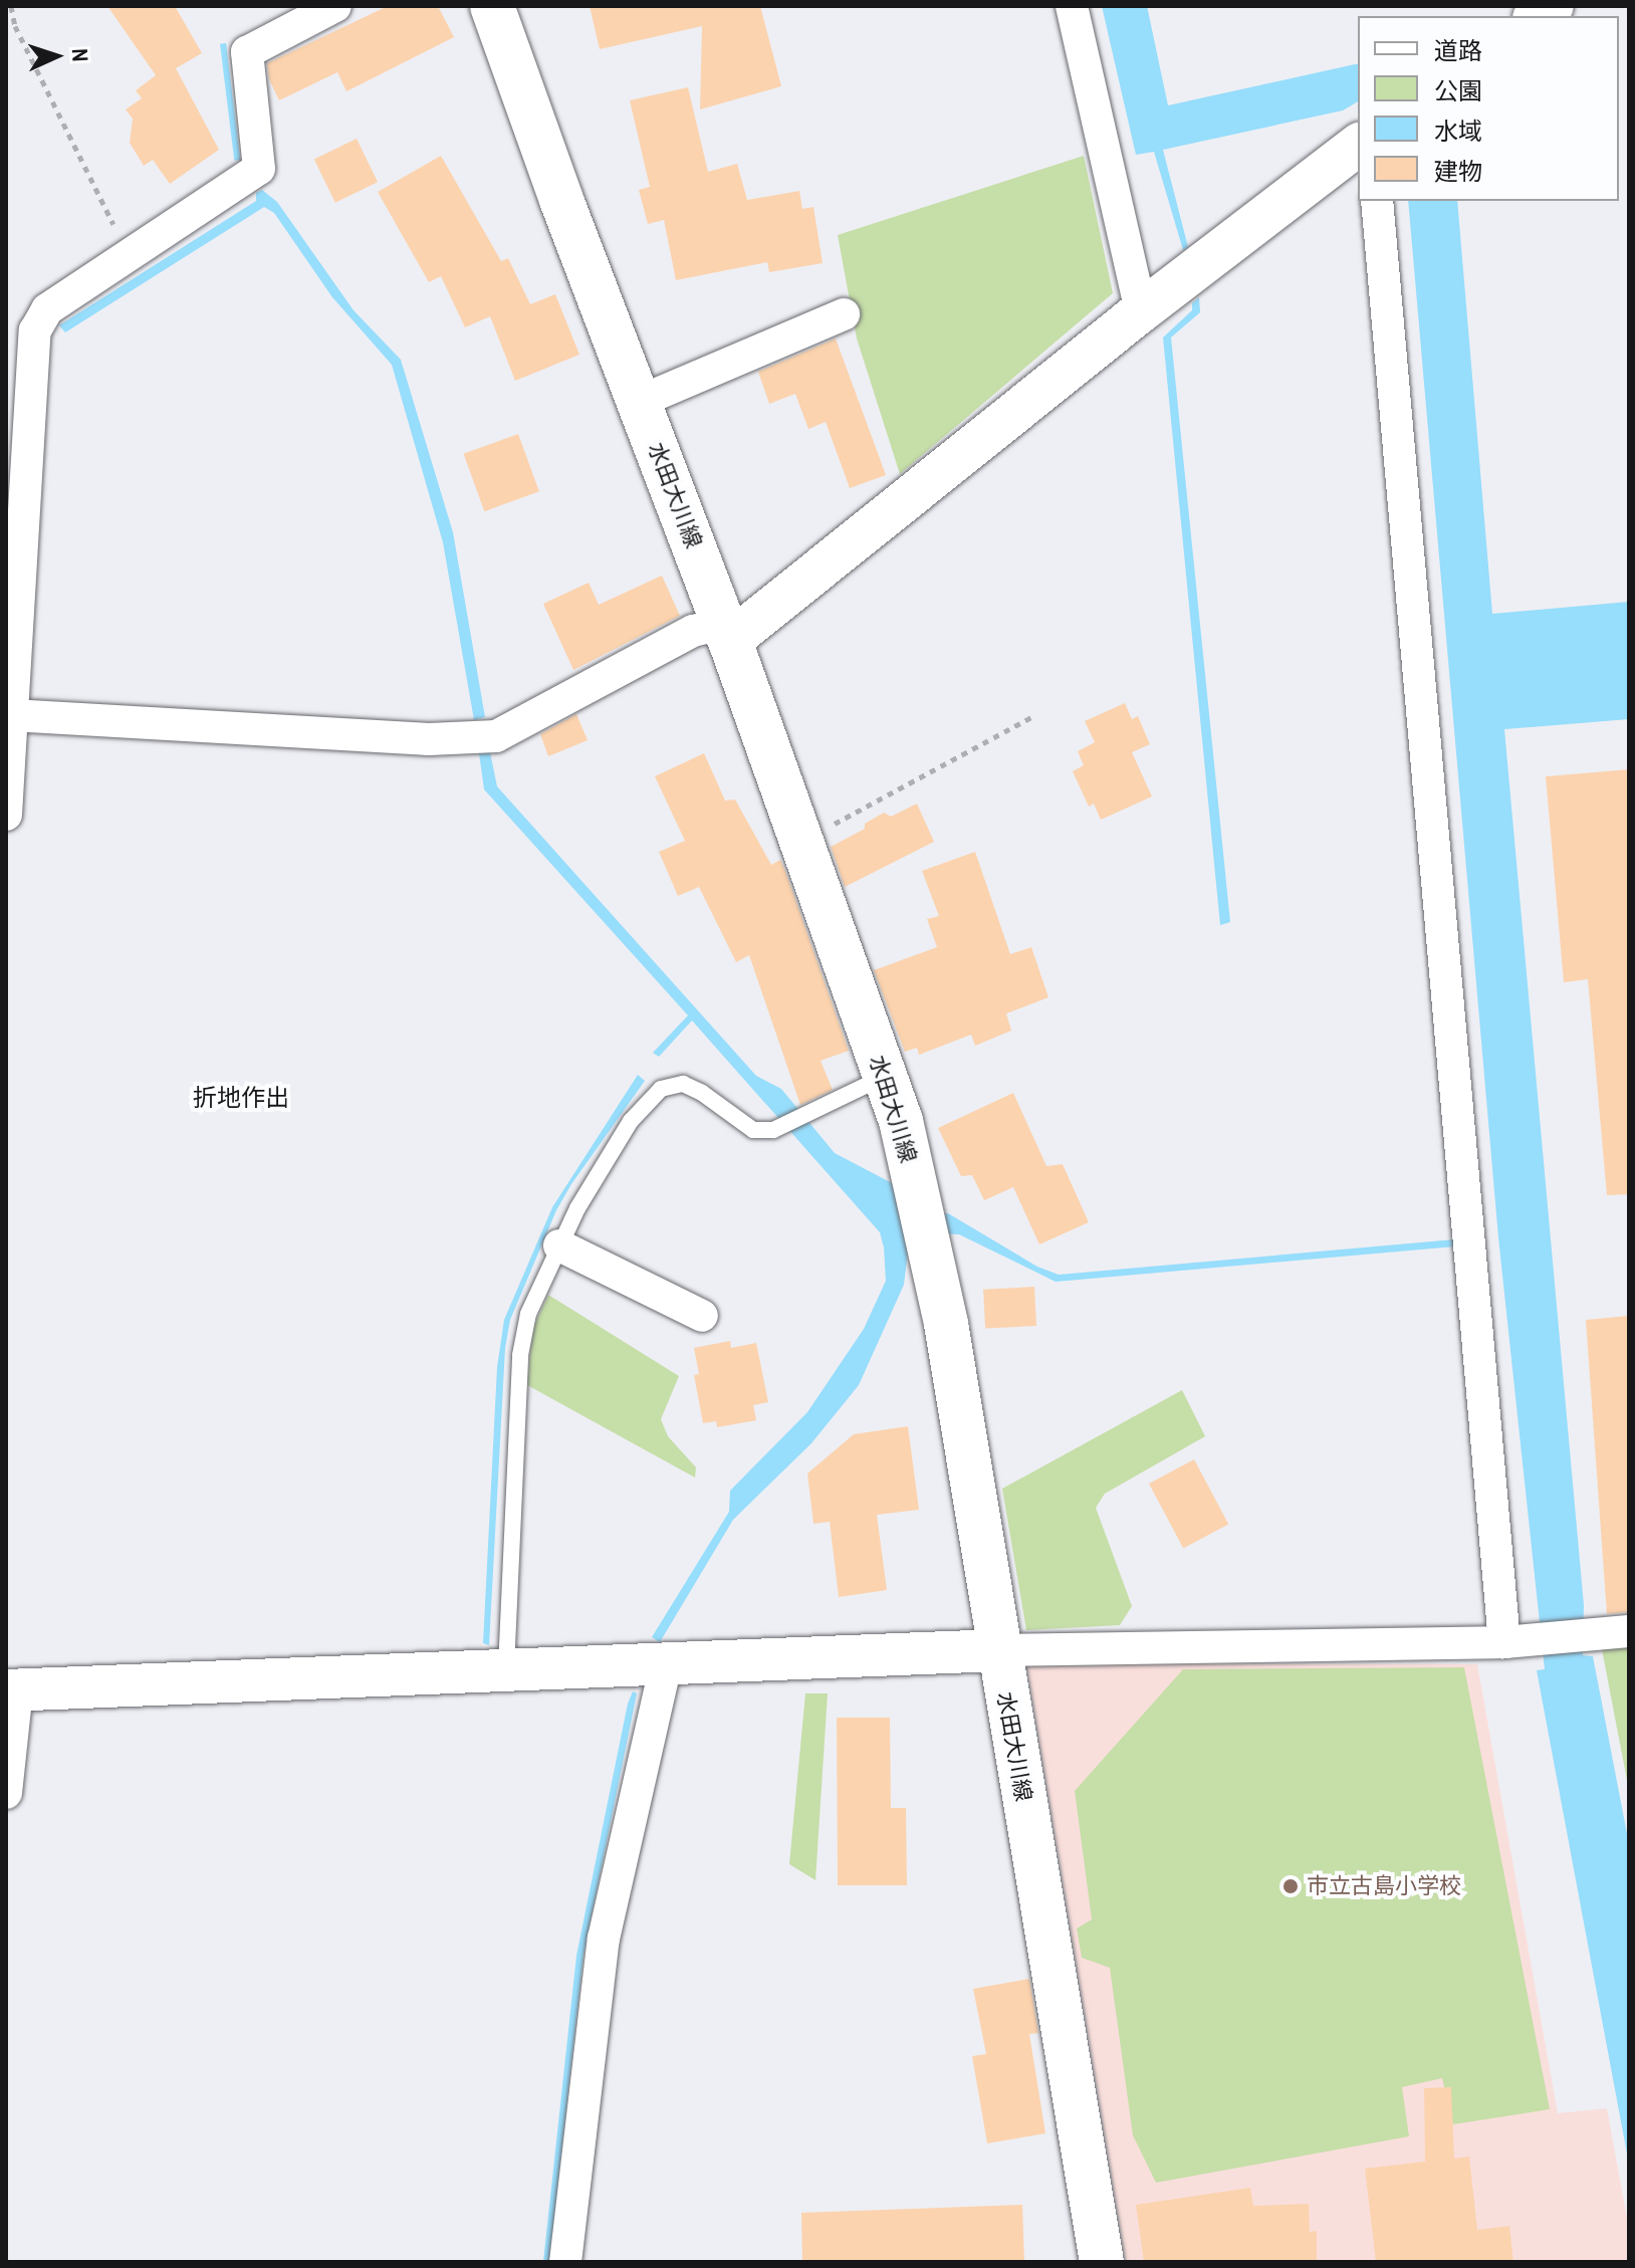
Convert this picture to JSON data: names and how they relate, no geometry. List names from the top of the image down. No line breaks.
{"streets":{"main road":["水田大川線"]},"districts":["折地作出"],"places":["市立古島小学校"],"legend":["道路","公園","水域","建物"],"north":"right"}
